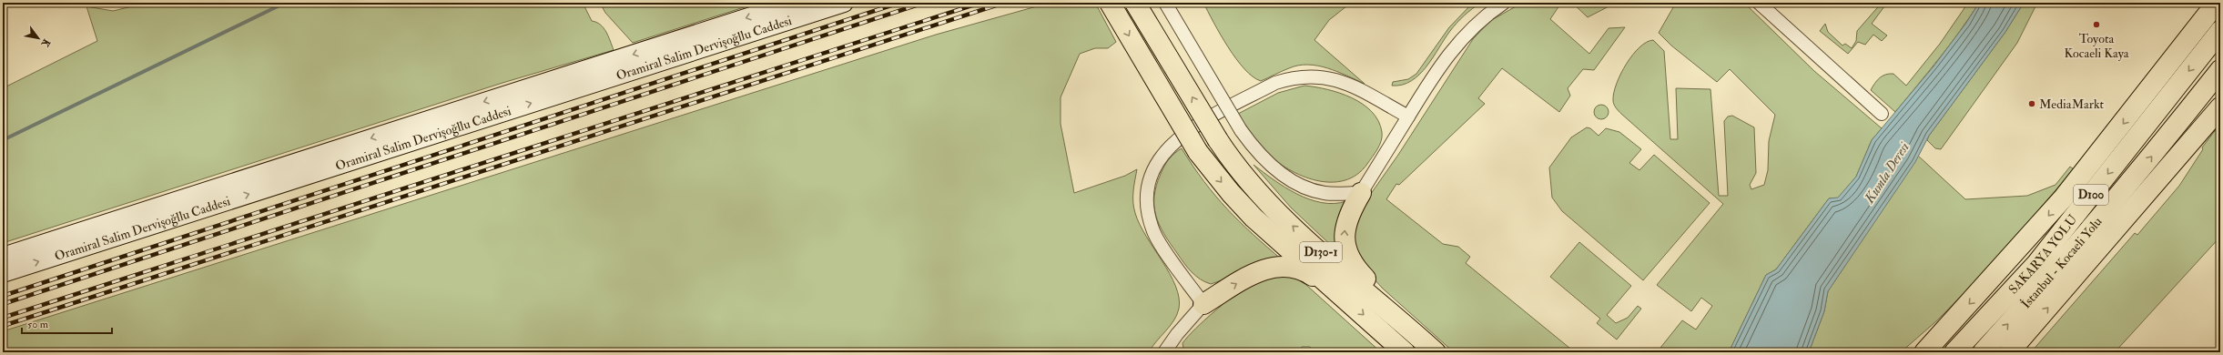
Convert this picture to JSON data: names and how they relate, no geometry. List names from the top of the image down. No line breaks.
{"streets":{"highway":["D100","D130-1","SAKARYA YOLU","İstanbul - Kocaeli Yolu"],"main road":["Oramiral Salim Dervişoğllu Caddesi"]},"water":["Kumla Deresi"],"places":["Toyota Kocaeli Kaya","MediaMarkt"],"scale_bar":"50 m","north":"bottom right"}
